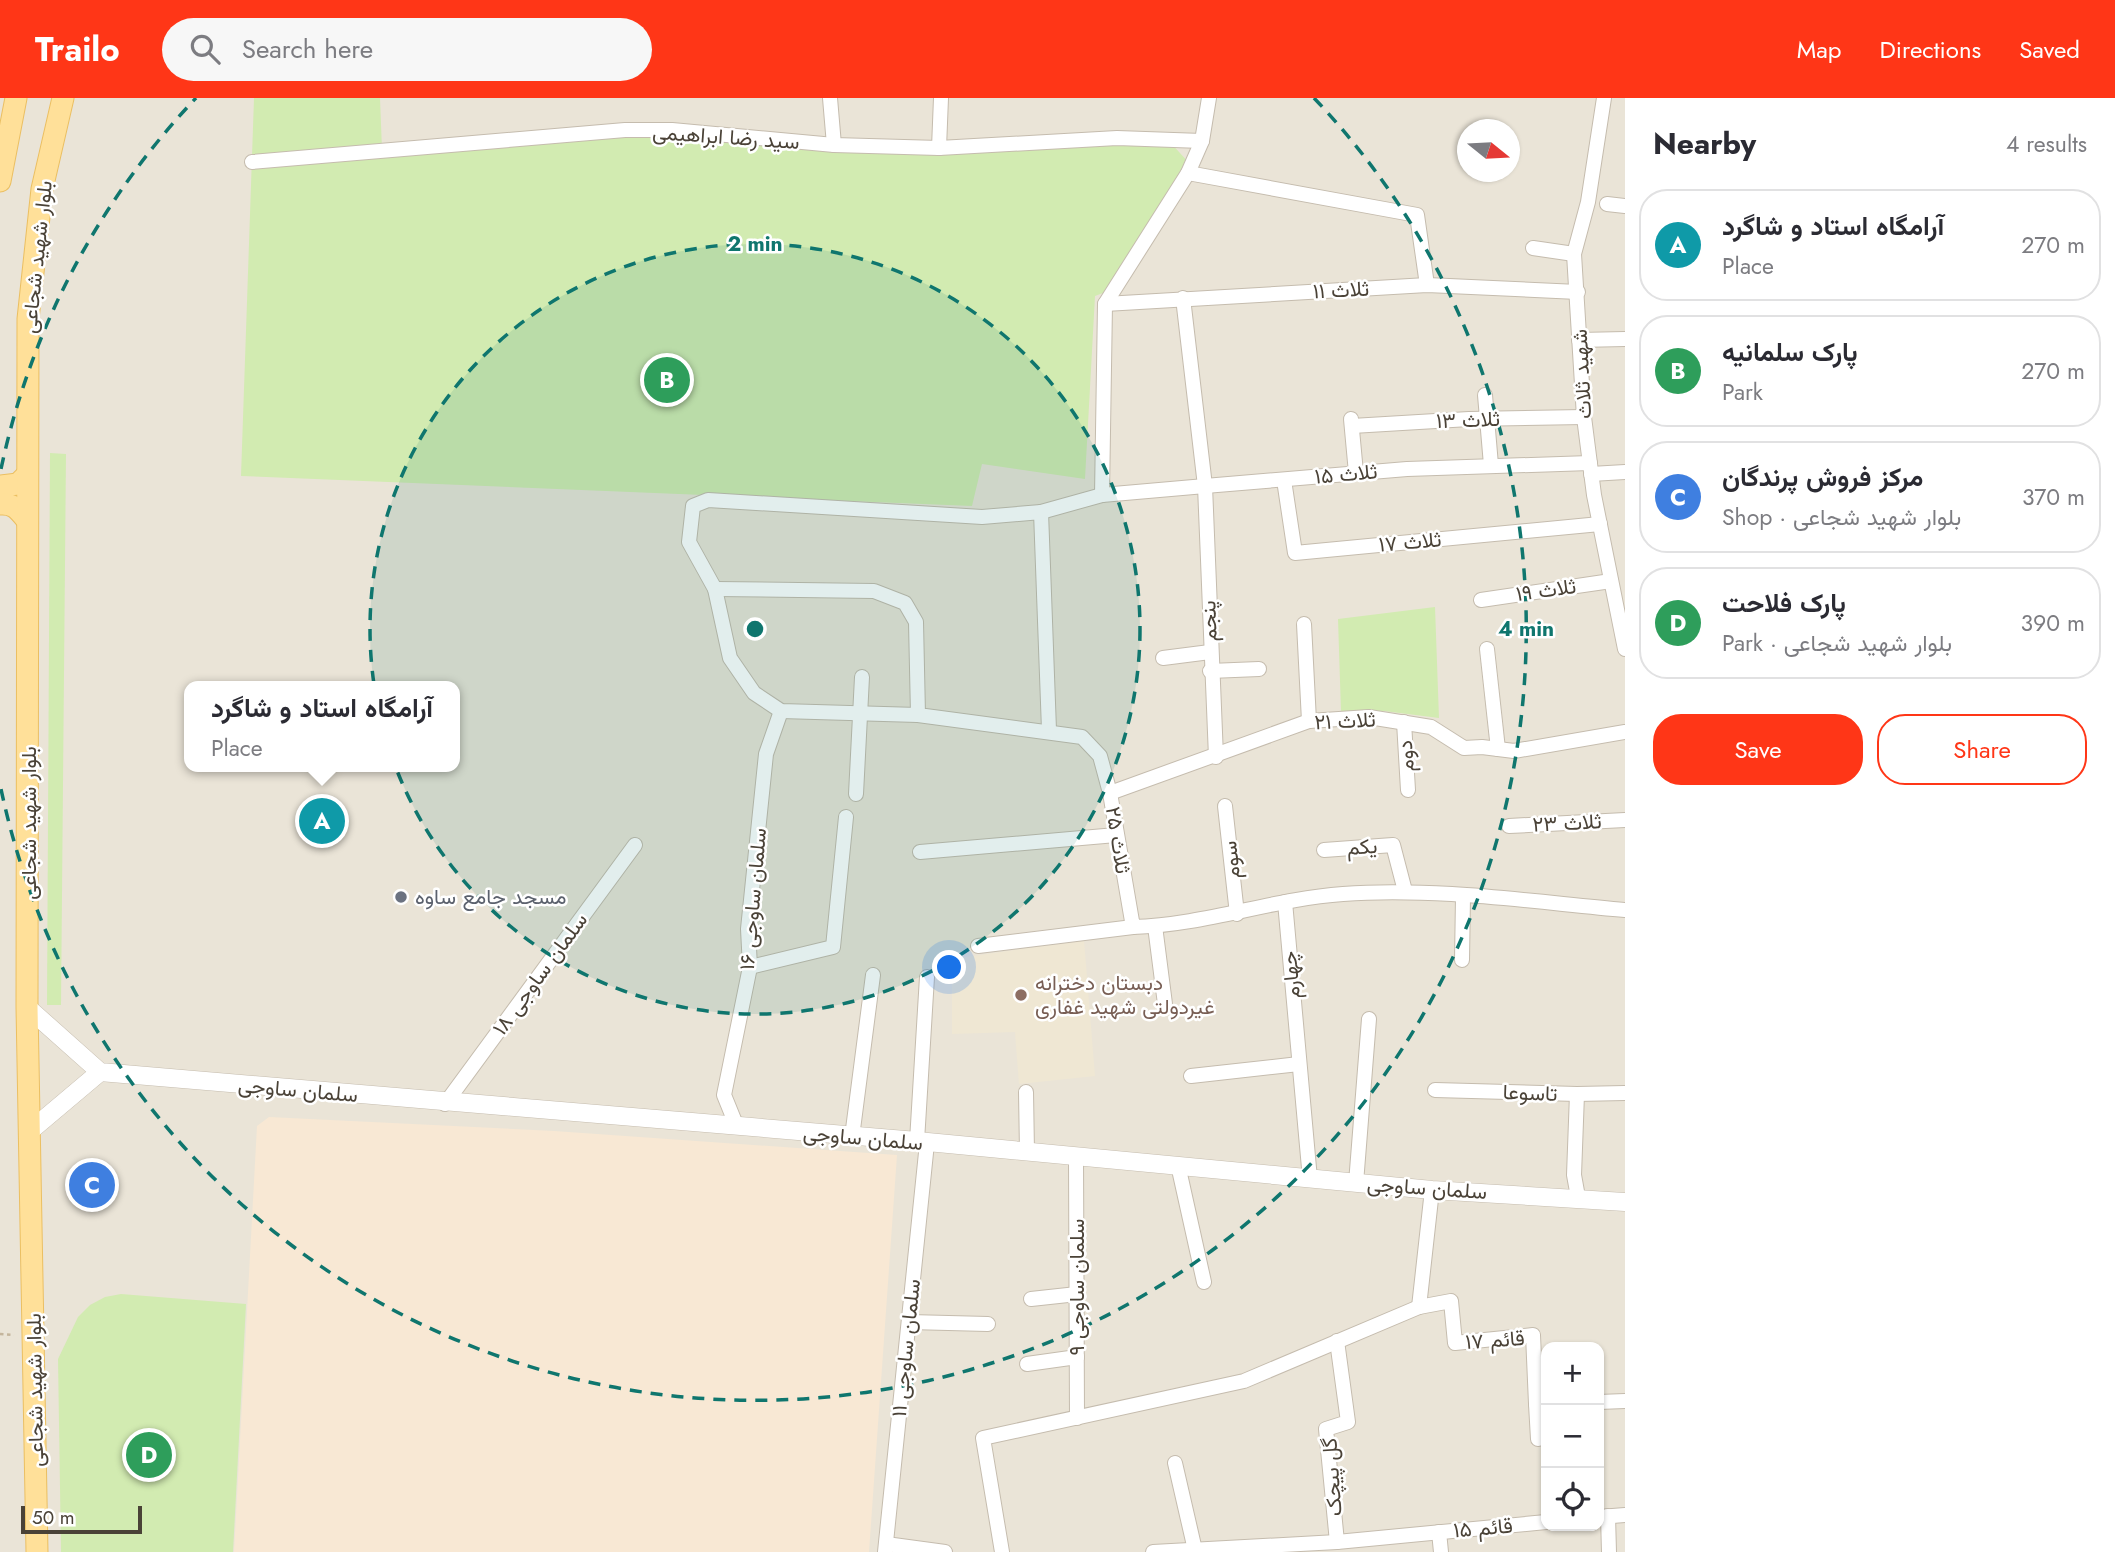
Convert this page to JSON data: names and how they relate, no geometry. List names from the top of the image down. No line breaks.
{"streets":{"main road":["بلوار شهید شجاعی"],"street":["سید رضا ابراهیمی","ثلاث ۱۱","شهید ثلاث","ثلاث ۱۳","ثلاث ۱۵","ثلاث ۱۷","ثلاث ۱۹","پنجم","ثلاث ۲۱","دوم","ثلاث ۲۳","ثلاث ۲۵","یکم","سوم","سلمان ساوجی ۱۶","سلمان ساوجی ۱۸","چهارم","سلمان ساوجی","تاسوعا","سلمان ساوجی ۹","قائم ۱۷","سلمان ساوجی ۱۱","گل پیچک","قائم ۱۵"]},"crossings":[["ثلاث ۱۱","شهید ثلاث"],["ثلاث ۱۱","پنجم"],["شهید ثلاث","ثلاث ۱۳"],["شهید ثلاث","ثلاث ۱۵"],["شهید ثلاث","ثلاث ۱۷"],["شهید ثلاث","ثلاث ۱۹"],["ثلاث ۱۳","ثلاث ۱۵"],["ثلاث ۱۵","ثلاث ۱۷"],["ثلاث ۱۵","پنجم"],["پنجم","ثلاث ۲۱"],["ثلاث ۲۱","دوم"],["ثلاث ۲۱","ثلاث ۲۵"],["ثلاث ۲۵","سلمان ساوجی ۱۶"],["سلمان ساوجی ۱۶","سلمان ساوجی"],["سلمان ساوجی ۱۸","سلمان ساوجی"],["چهارم","سلمان ساوجی"],["سلمان ساوجی","سلمان ساوجی ۹"],["سلمان ساوجی","سلمان ساوجی ۱۱"],["گل پیچک","قائم ۱۵"]],"places":["مسجد جامع ساوه","دبستان دخترانه غیردولتی شهید غفاری"],"scale_bar":"50 m","north":"right","page":{"header":"Trailo","search":"Search here","nav":["Map","Directions","Saved"],"heading":["Nearby","4 results"],"list":[{"mark":"A","name":"آرامگاه استاد و شاگرد","note":"Place","value":"270 m"},{"mark":"B","name":"پارک سلمانیه","note":"Park","value":"270 m"},{"mark":"C","name":"مرکز فروش پرندگان","note":"Shop · بلوار شهید شجاعی","value":"370 m"},{"mark":"D","name":"پارک فلاحت","note":"Park · بلوار شهید شجاعی","value":"390 m"}],"pins":["B","A","C","D"],"popup":["آرامگاه استاد و شاگرد","Place"],"buttons":["Save","Share"],"map_buttons":["+","−"],"scale":"50 m"},"rings":["2 min","4 min"]}
